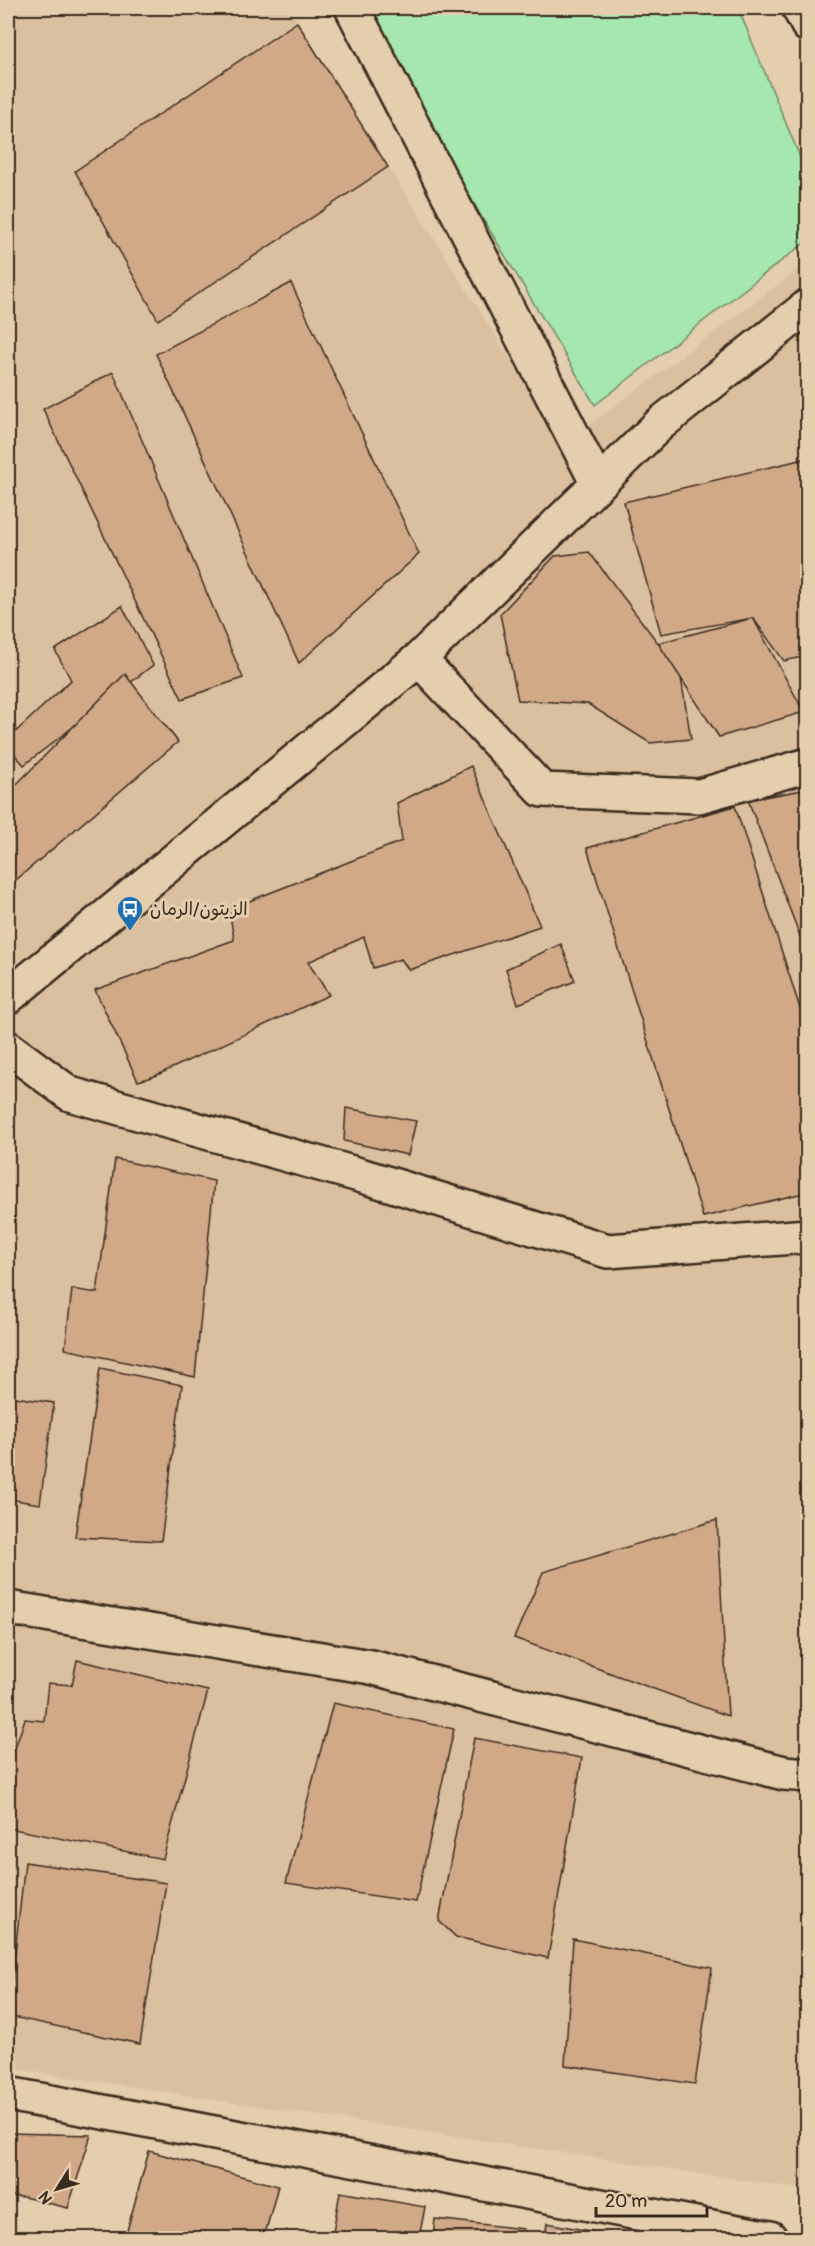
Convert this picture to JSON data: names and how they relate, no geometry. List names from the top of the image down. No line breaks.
{"places":{"bus stop":["الزيتون/الرمان"]},"scale_bar":"20 m","north":"bottom left"}
